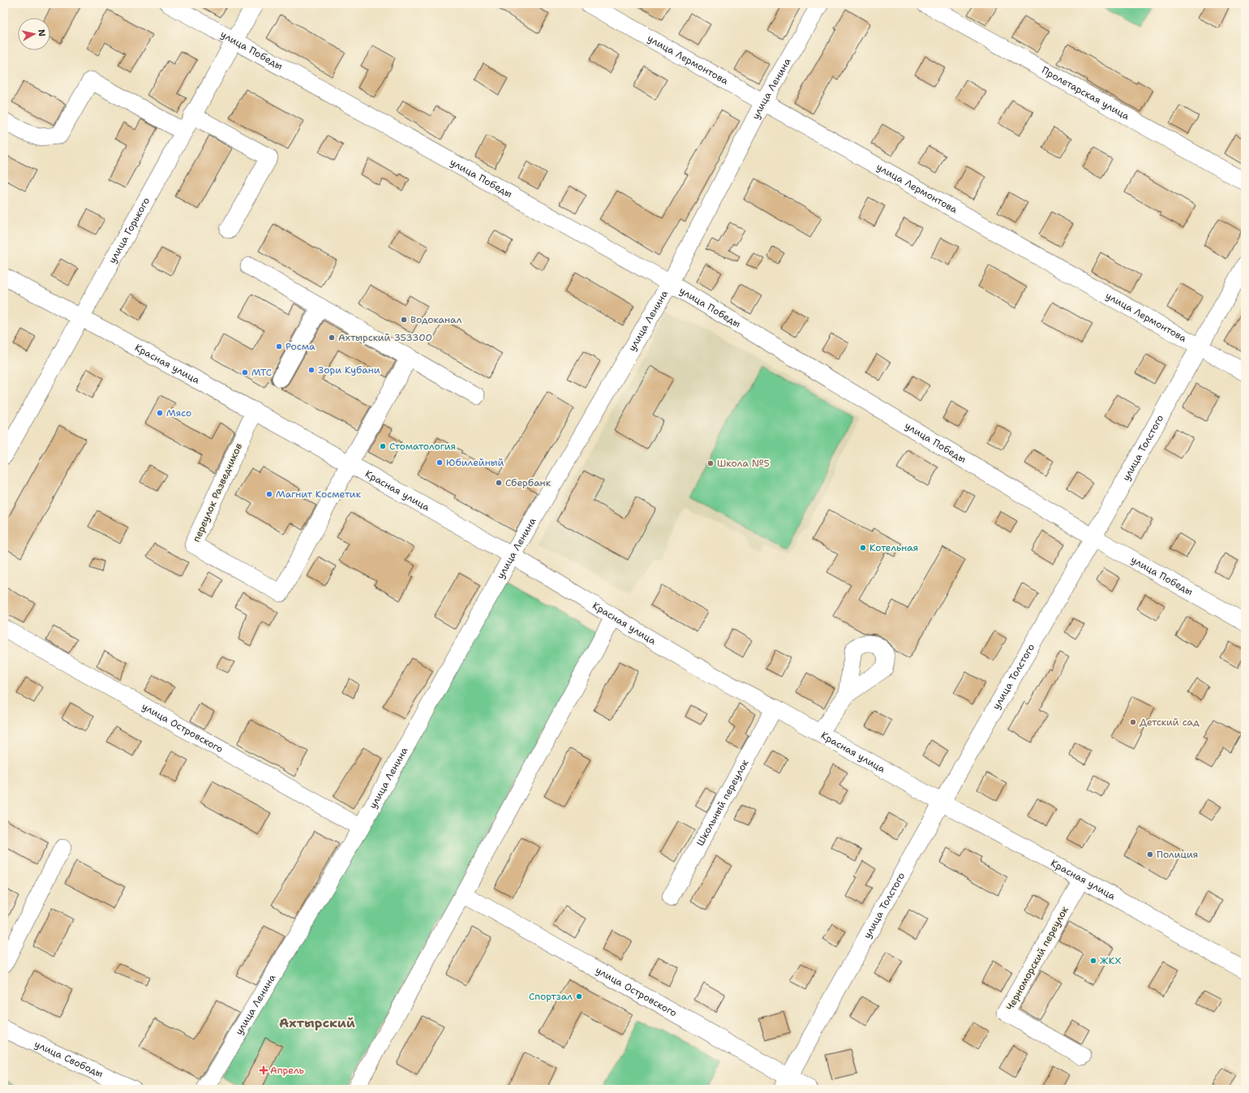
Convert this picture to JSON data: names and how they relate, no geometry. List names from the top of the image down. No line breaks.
{"streets":{"street":["улица Победы","улица Лермонтова","улица Ленина","Пролетарская улица","улица Горького","Красная улица","улица Толстого","переулок Разведчиков","улица Островского","Школьный переулок","Черноморский переулок","улица Свободы"]},"crossings":[["улица Победы","улица Ленина"],["улица Победы","улица Горького"],["улица Победы","улица Толстого"],["улица Лермонтова","улица Ленина"],["улица Лермонтова","улица Толстого"],["улица Ленина","Красная улица"],["улица Ленина","улица Островского"],["улица Горького","Красная улица"],["Красная улица","улица Толстого"],["Красная улица","переулок Разведчиков"],["Красная улица","Школьный переулок"],["Красная улица","Черноморский переулок"],["улица Толстого","улица Островского"]],"districts":["Ахтырский"],"places":{"other":["Водоканал","Ахтырский 353300","Росма","Зори Кубани","МТС","Мясо","Стоматология","Юбилейный","Школа №5","Сбербанк","Магнит Косметик","Котельная","Детский сад","Полиция","ЖКХ","Спортзал"],"health":["Апрель"]},"north":"right"}
